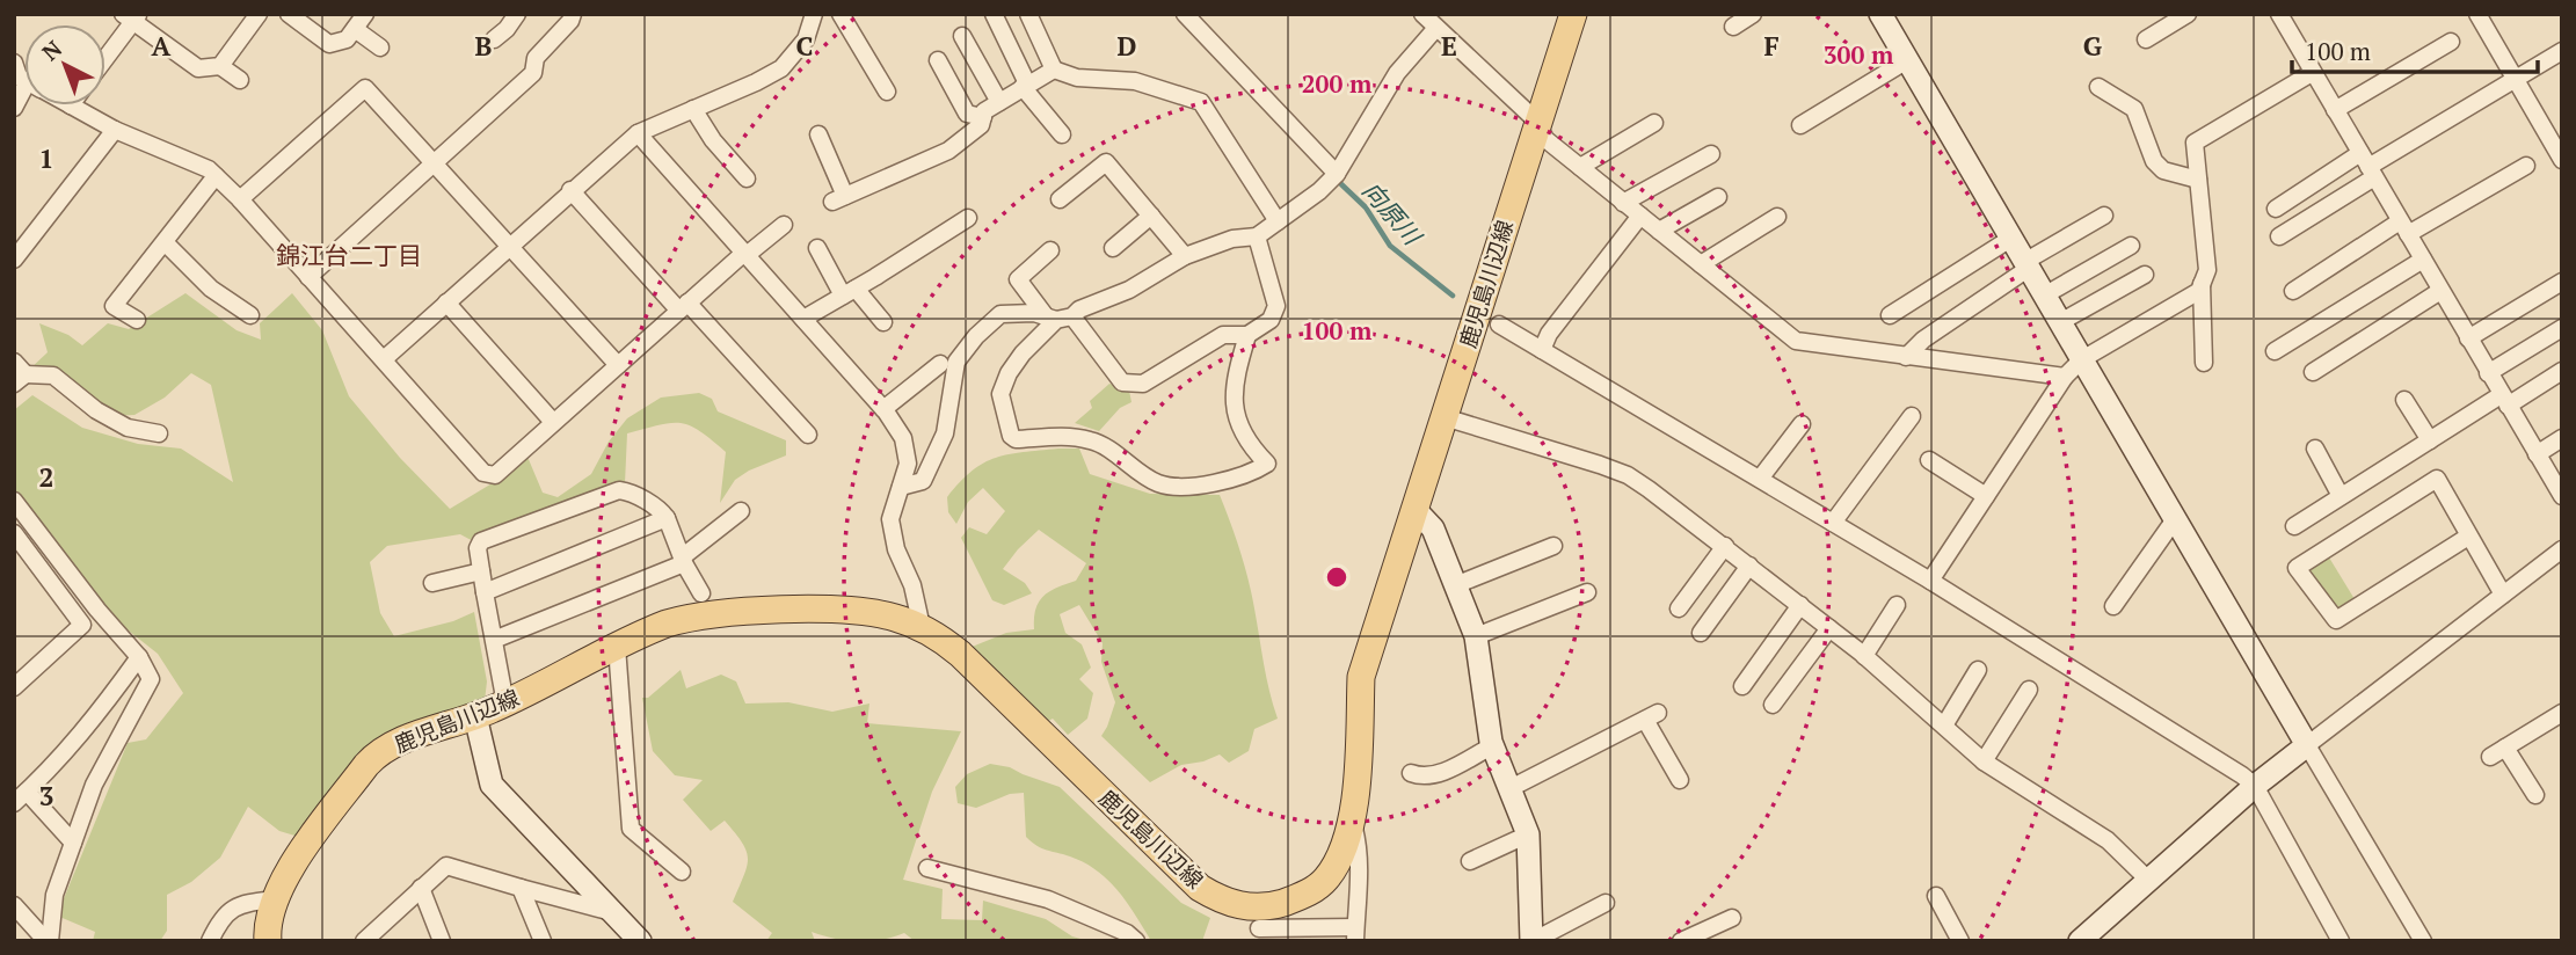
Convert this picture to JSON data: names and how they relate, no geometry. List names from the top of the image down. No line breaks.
{"streets":{"main road":["鹿児島川辺線"]},"districts":["錦江台二丁目"],"water":["向原川"],"scale_bar":"100 m","north":"top left","grid":{"columns":["A","B","C","D","E","F","G"],"rows":["1","2","3"]},"rings":["300 m","200 m","100 m"]}
